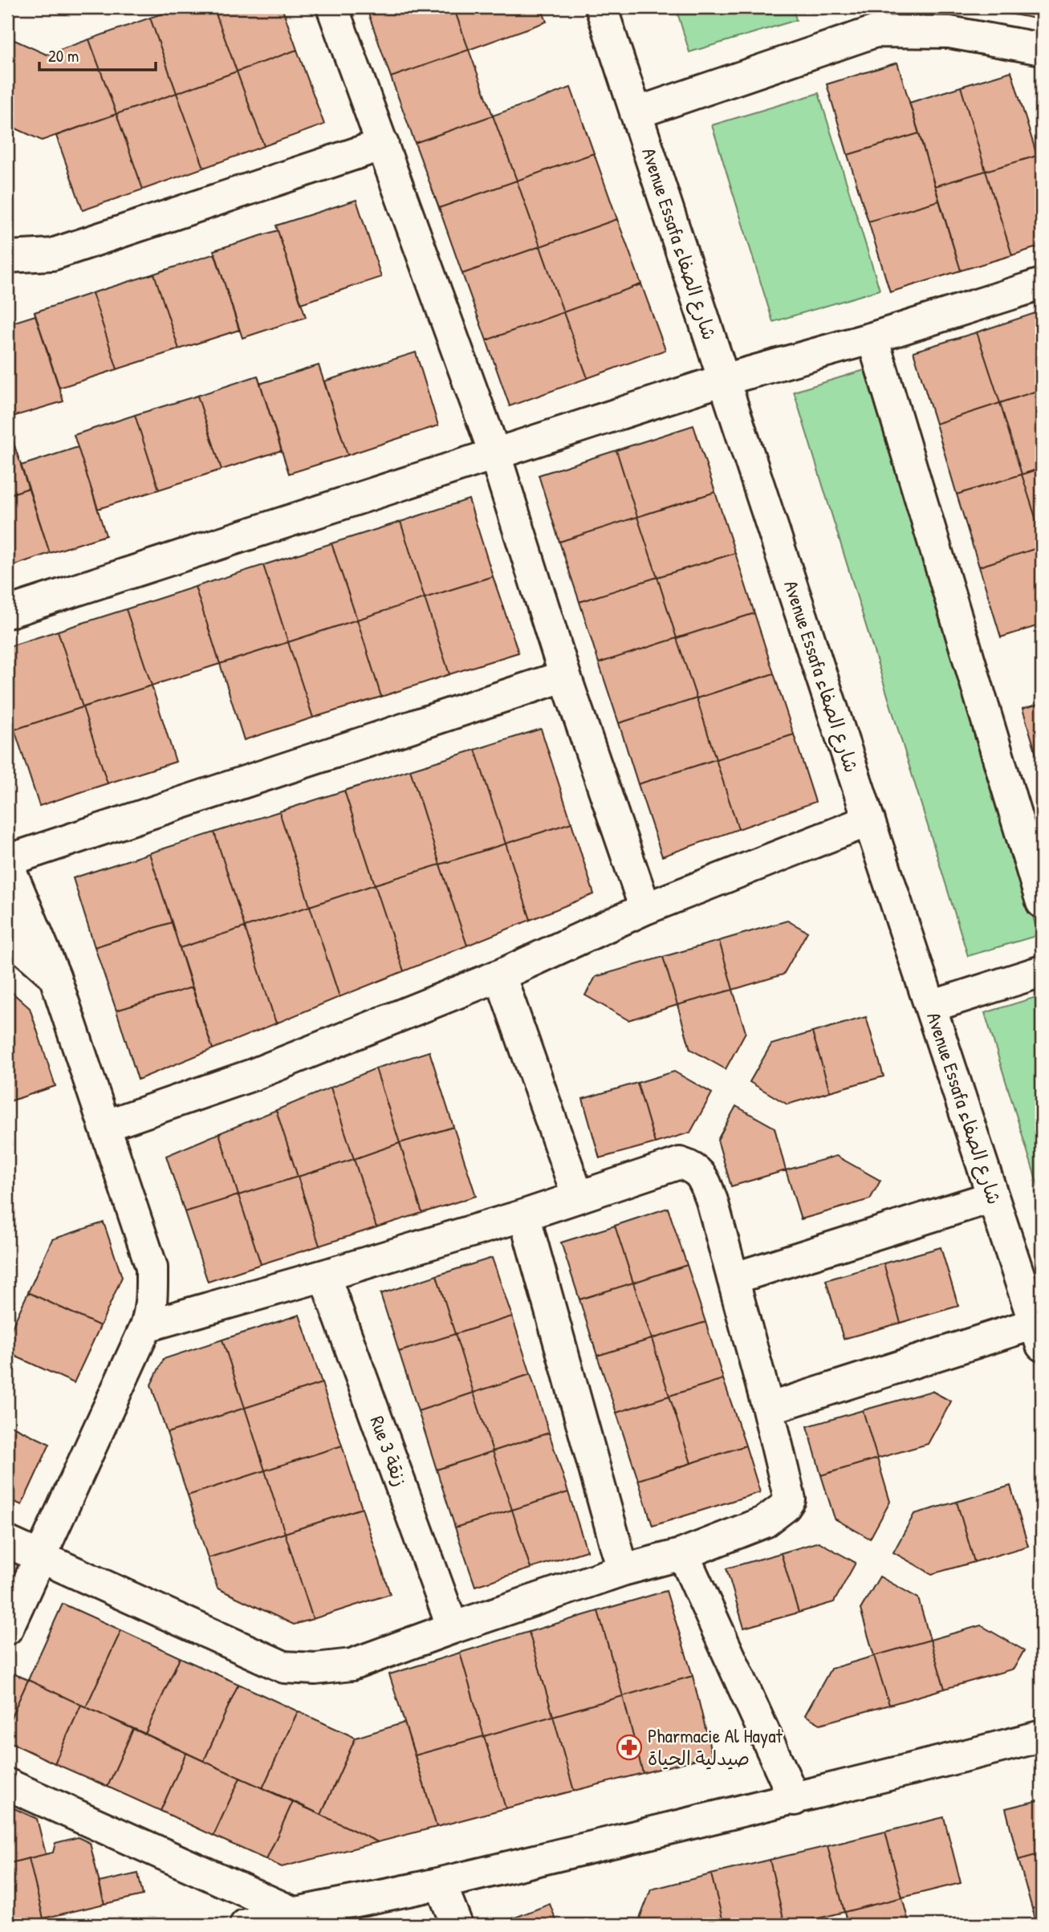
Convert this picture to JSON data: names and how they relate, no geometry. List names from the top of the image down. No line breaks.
{"streets":{"street":["Avenue Essafa شارع الصفاء","Rue 3 زنقة"]},"places":{"pharmacy":["Pharmacie Al Hayat صيدلية الحياة"]},"scale_bar":"20 m"}
